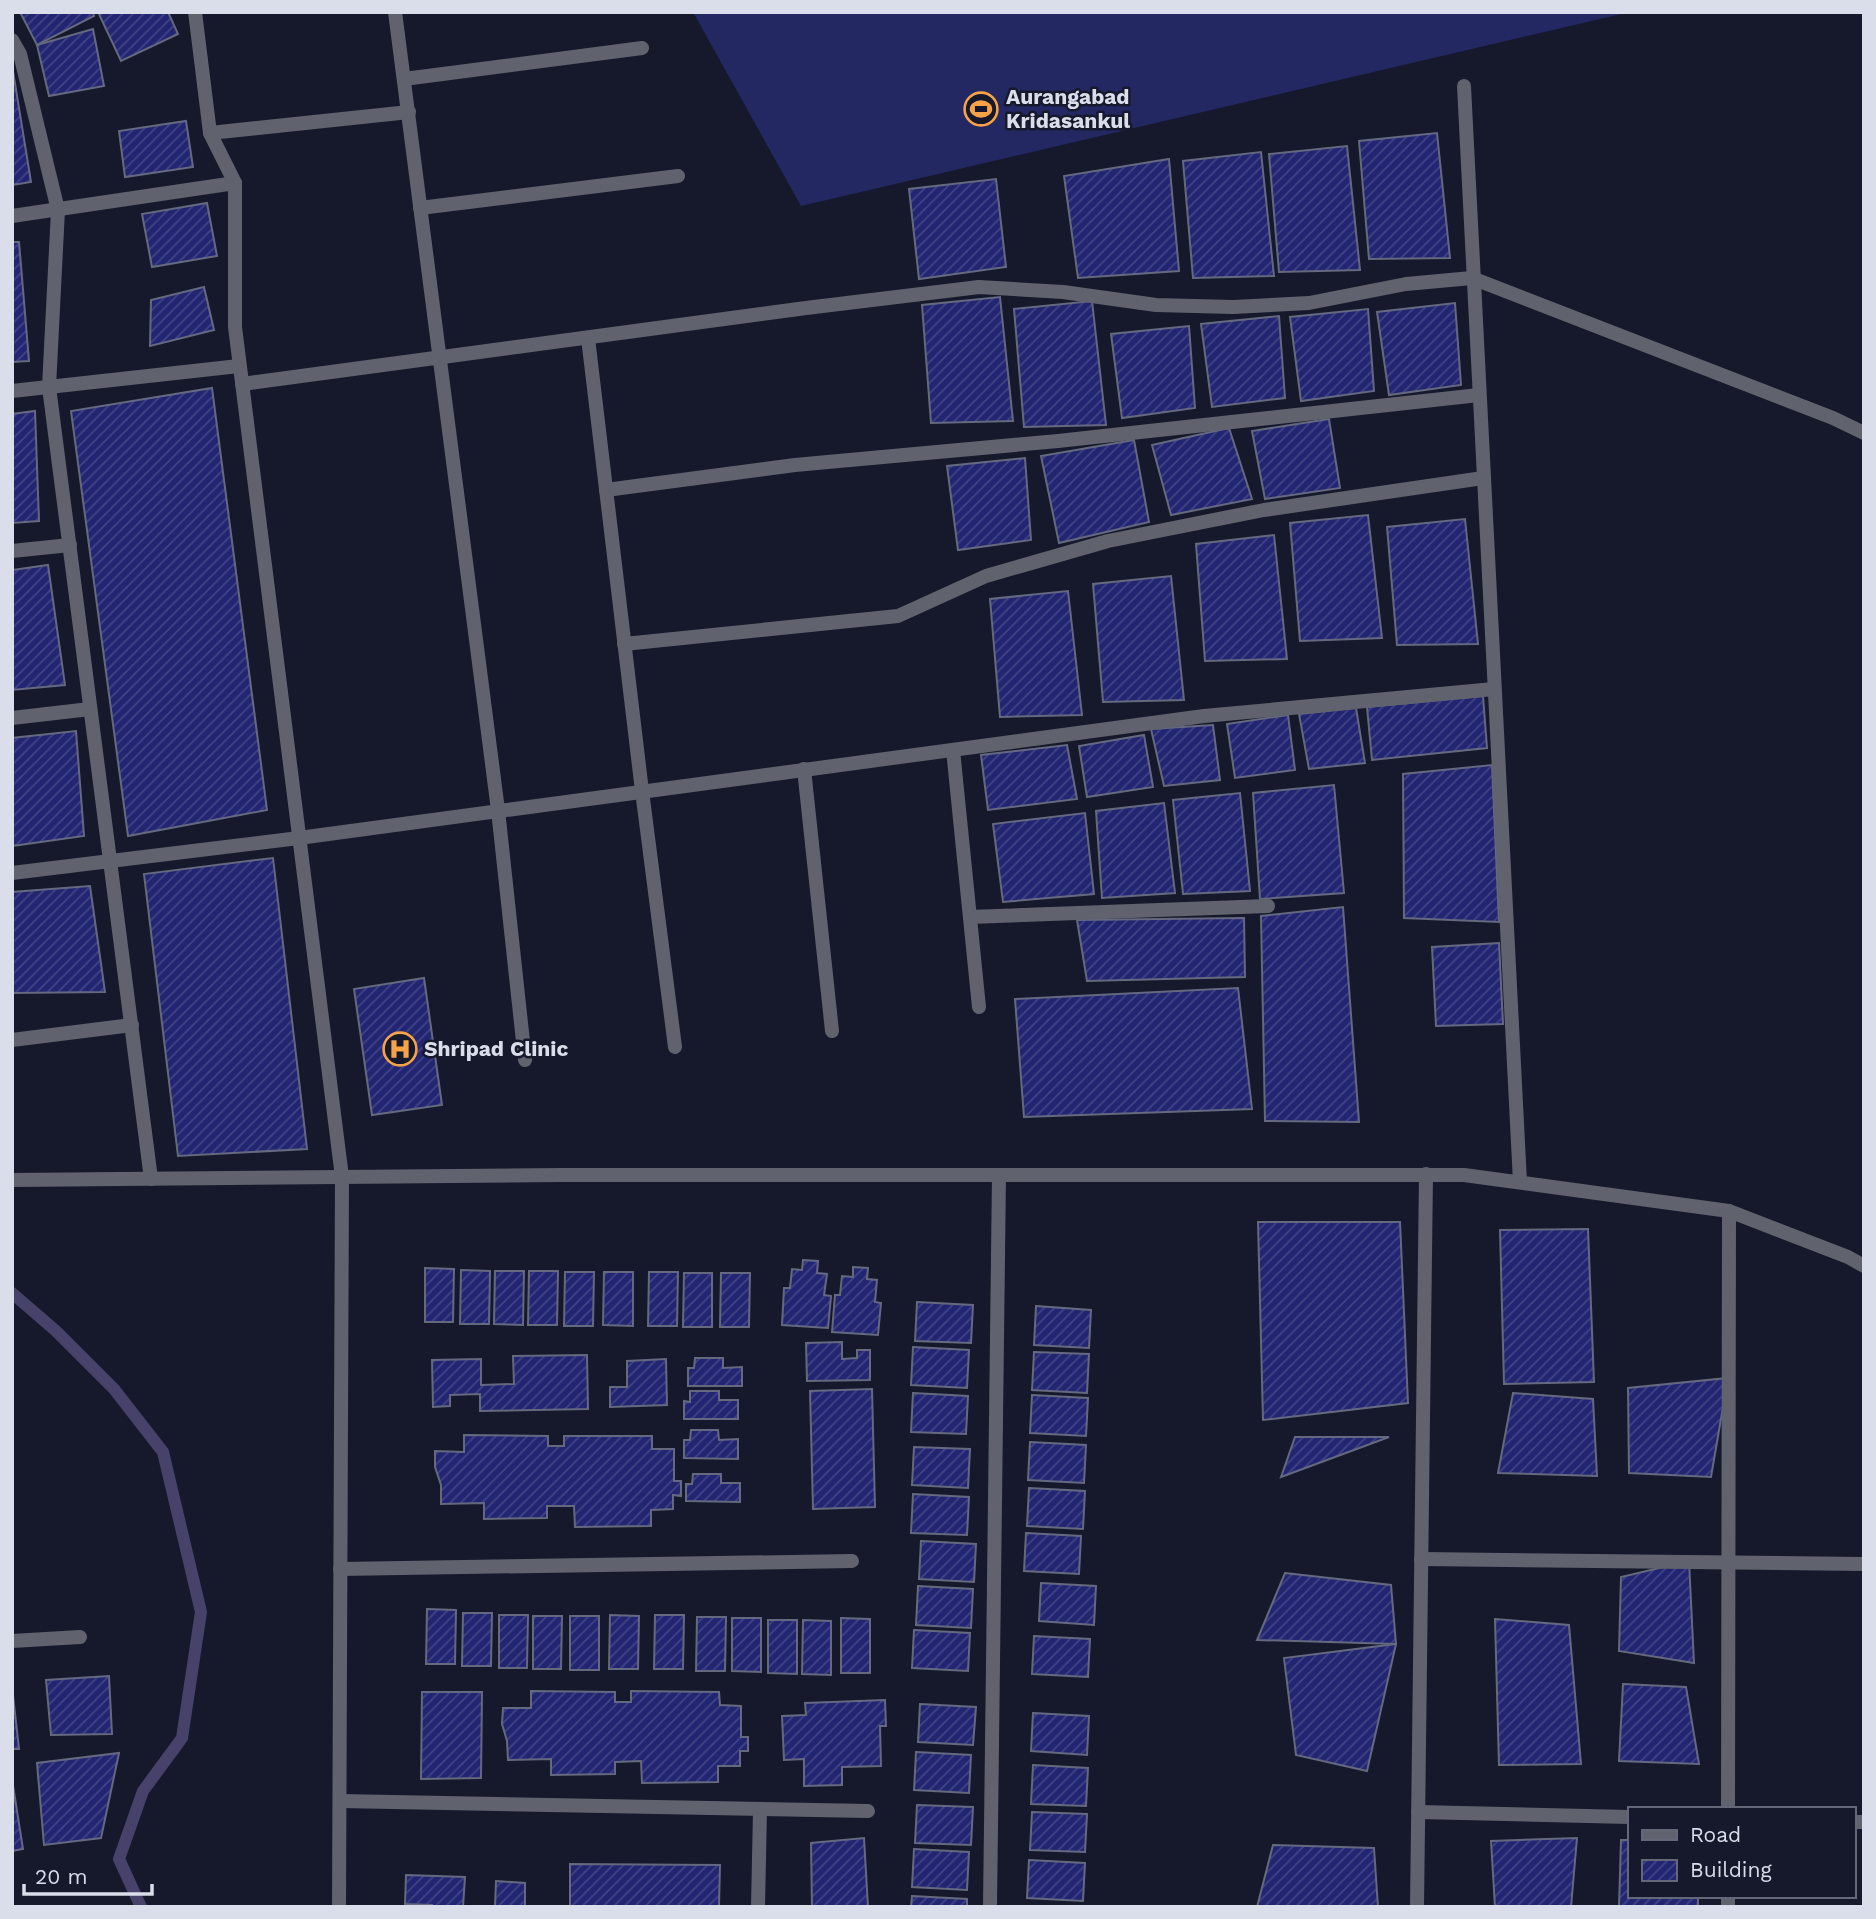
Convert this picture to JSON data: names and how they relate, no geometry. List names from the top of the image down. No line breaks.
{"places":{"sports":["Aurangabad Kridasankul"],"hospital":["Shripad Clinic"]},"legend":["Road","Building"],"scale_bar":"20 m"}
